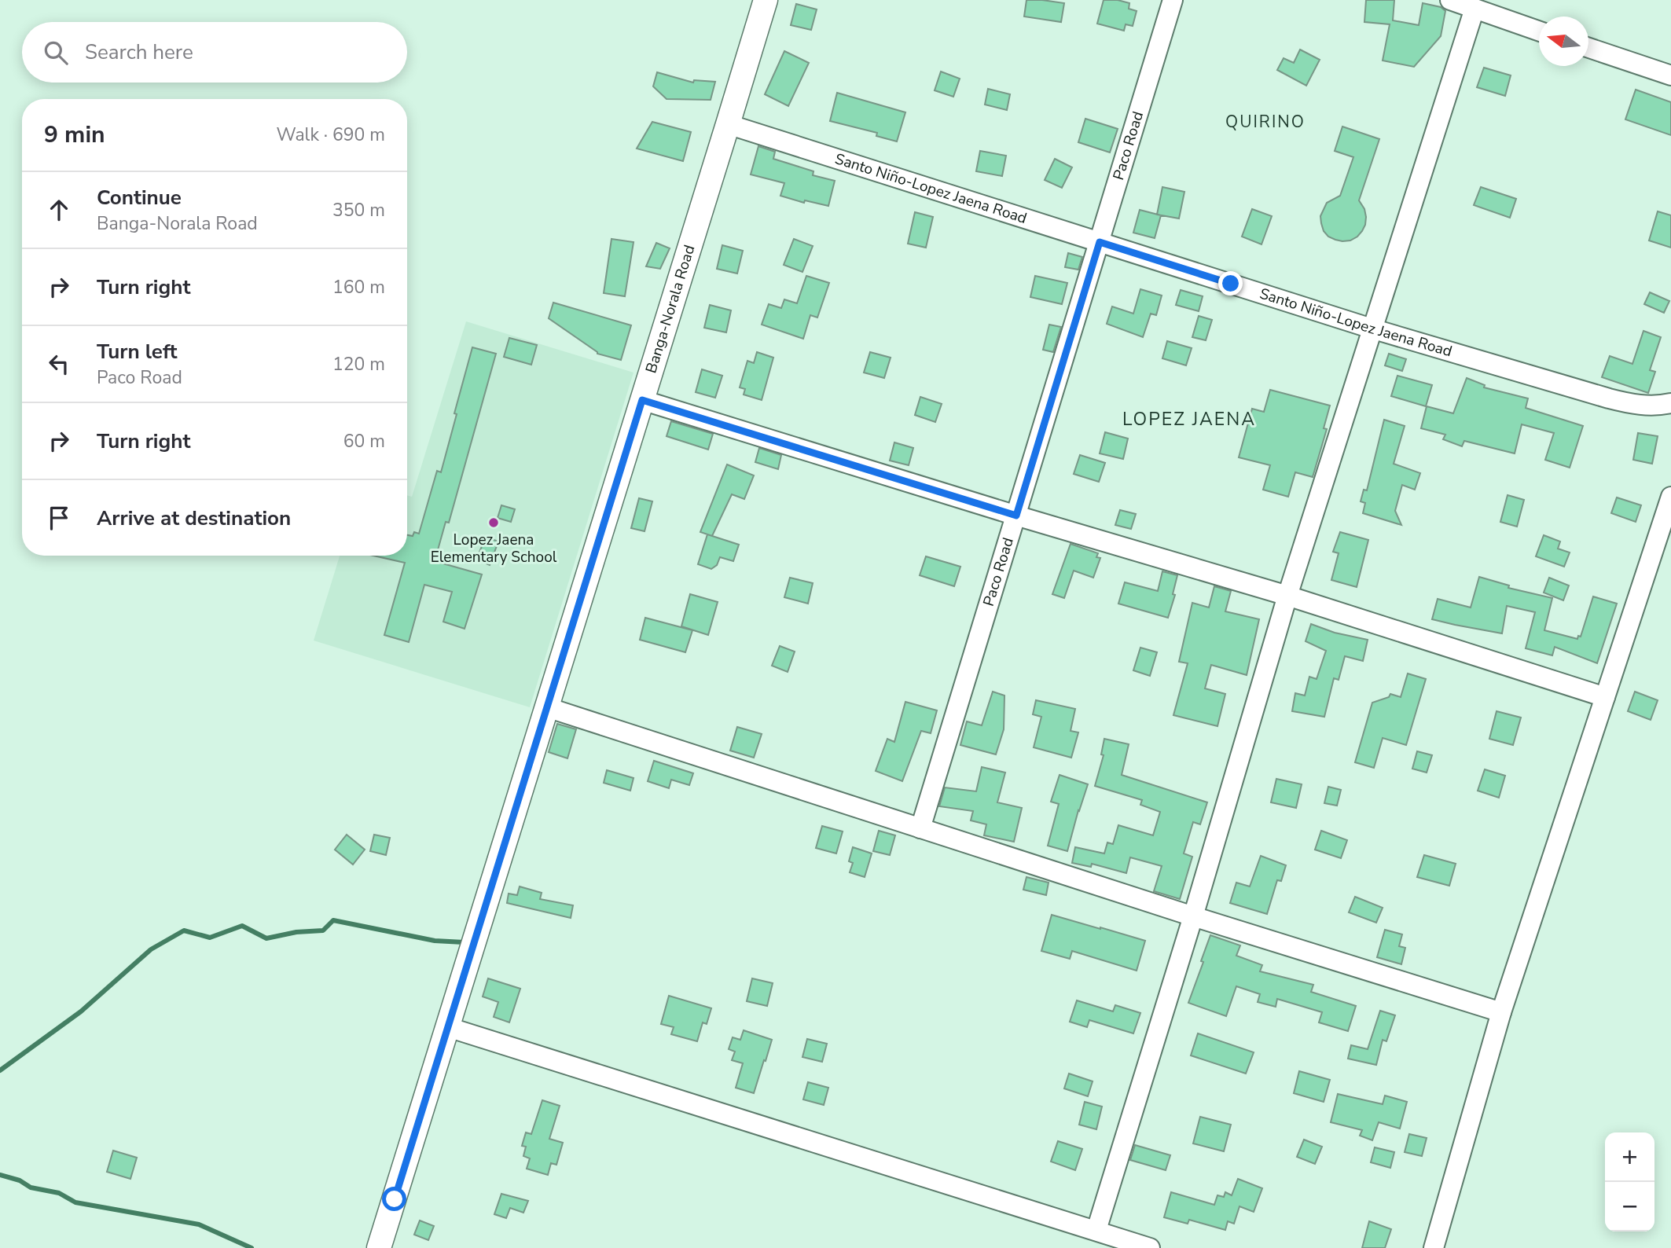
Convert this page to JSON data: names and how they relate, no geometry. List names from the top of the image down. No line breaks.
{"streets":{"main road":["Banga-Norala Road"],"street":["Paco Road","Santo Niño-Lopez Jaena Road"]},"crossings":[["Paco Road","Santo Niño-Lopez Jaena Road"],["Santo Niño-Lopez Jaena Road","Banga-Norala Road"]],"districts":["QUIRINO","LOPEZ JAENA"],"places":["Lopez Jaena Elementary School"],"north":"left","page":{"search":"Search here","heading":["9 min","Walk · 690 m"],"list":[["Continue","Banga-Norala Road","350 m"],["Turn right","160 m"],["Turn left","Paco Road","120 m"],["Turn right","60 m"],"Arrive at destination"],"map_buttons":["+","−"]}}
